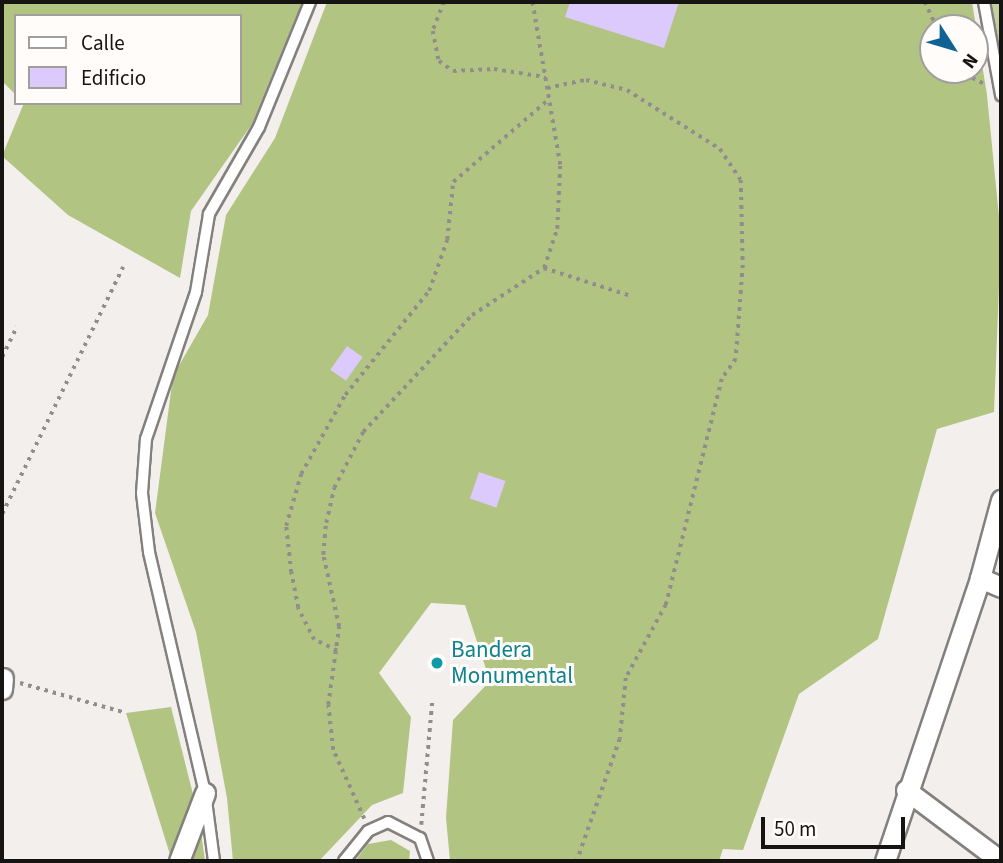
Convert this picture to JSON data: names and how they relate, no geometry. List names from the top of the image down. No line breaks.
{"places":["Bandera Monumental"],"legend":["Calle","Edificio"],"scale_bar":"50 m","north":"bottom right"}
